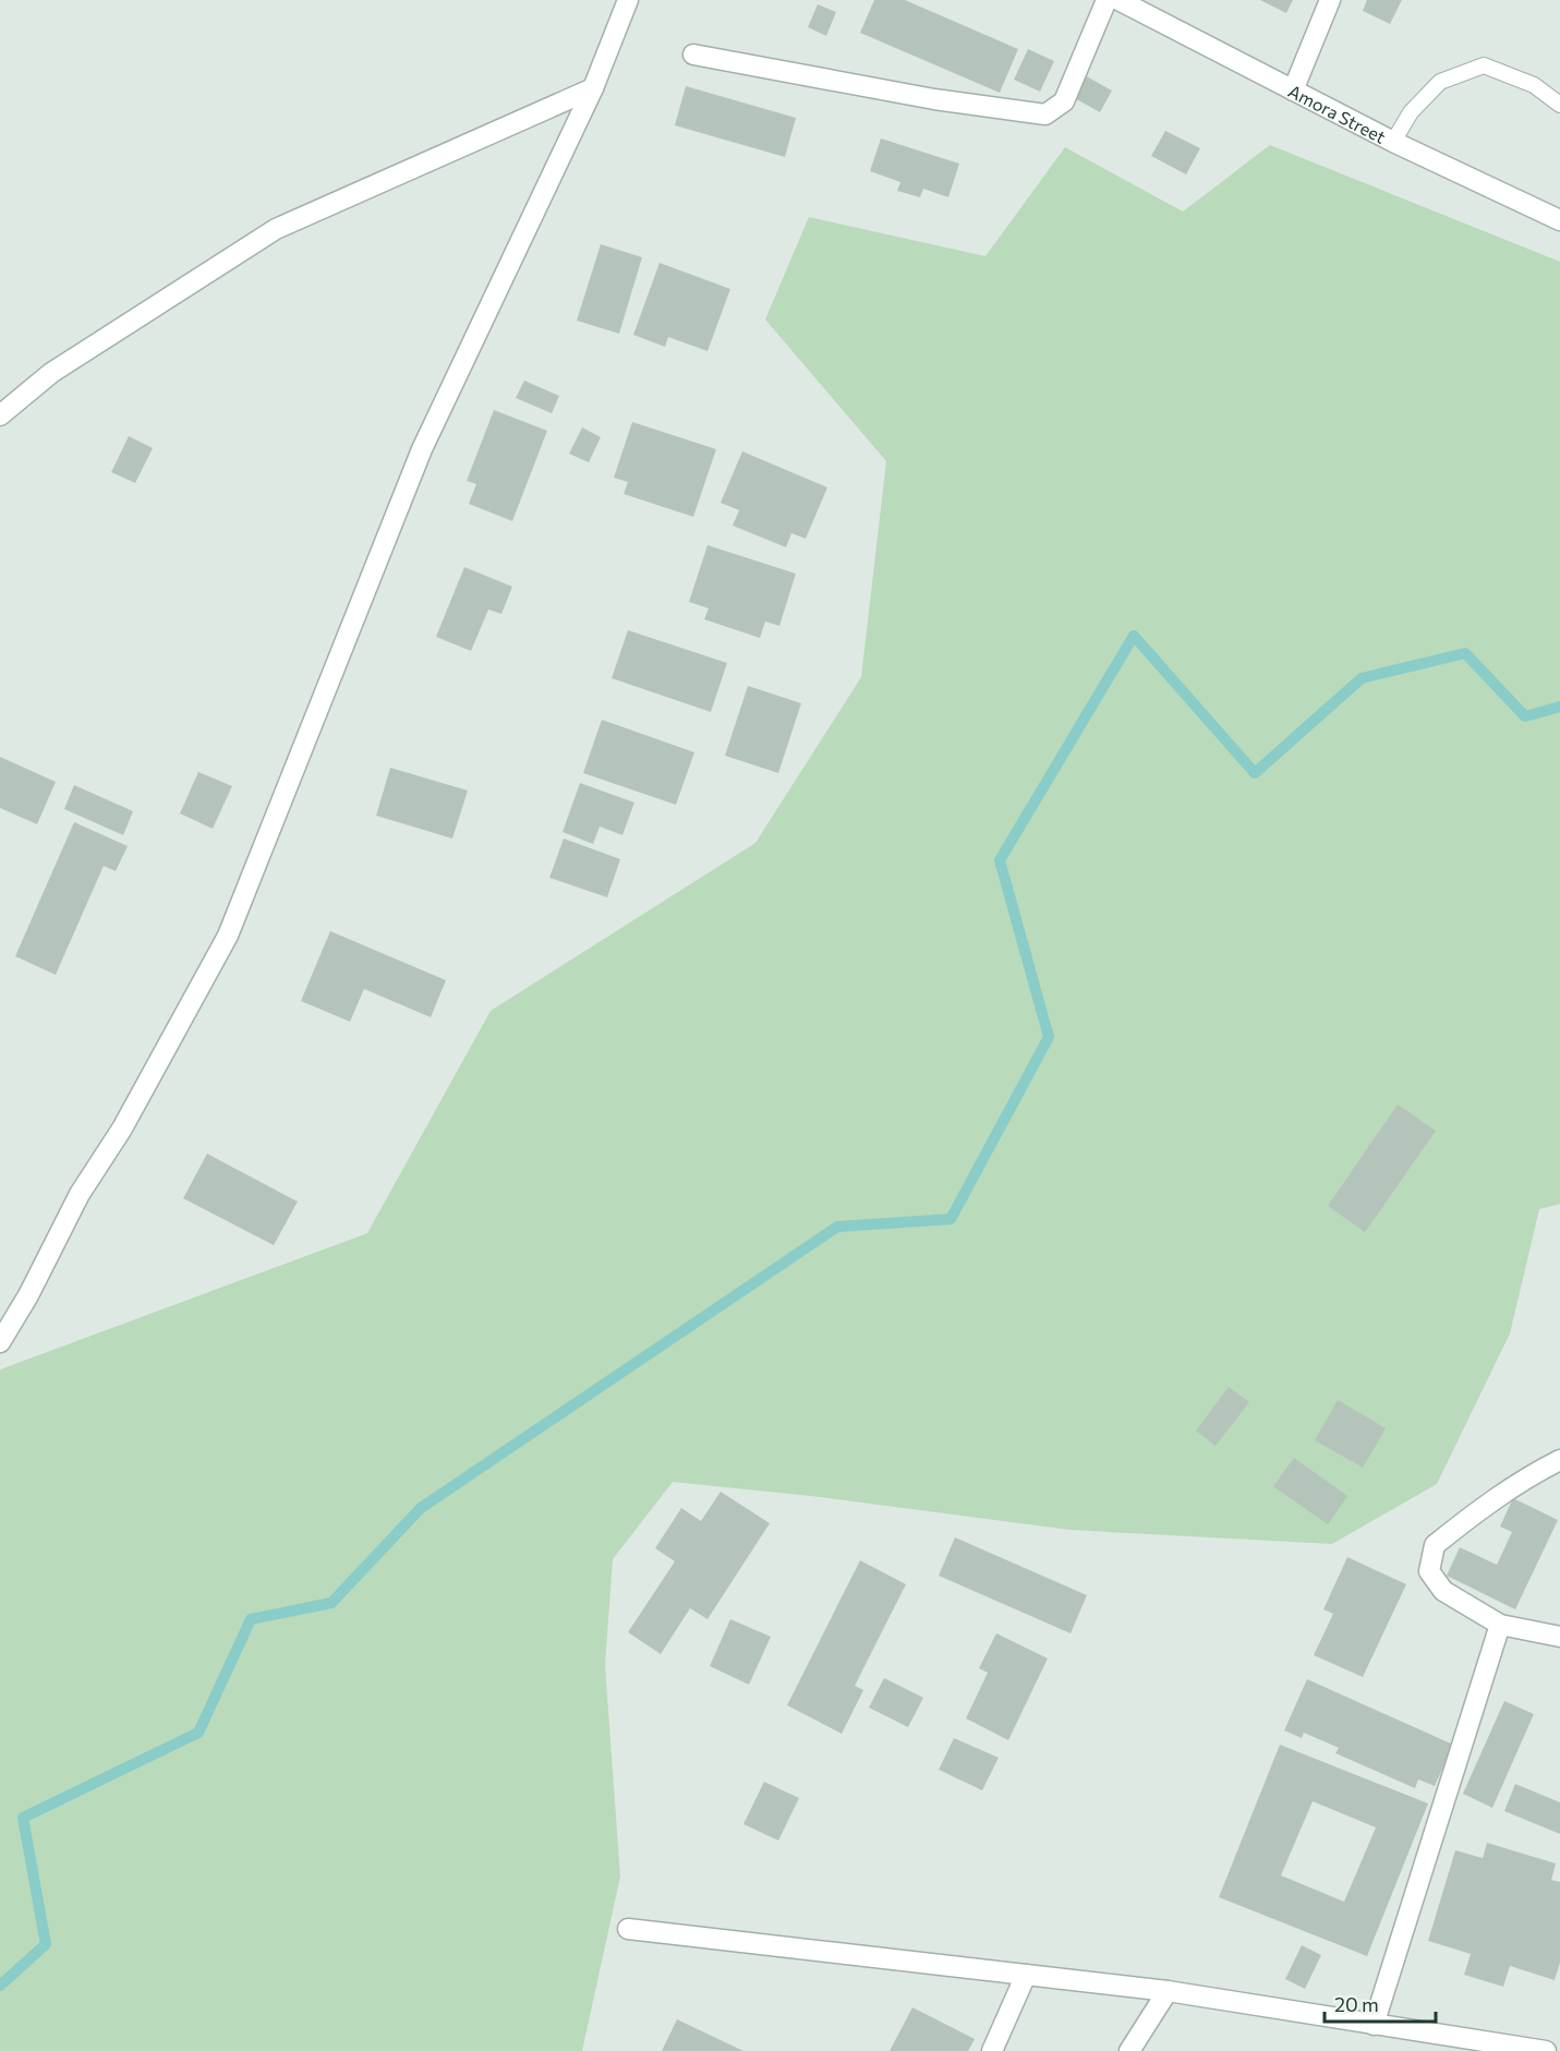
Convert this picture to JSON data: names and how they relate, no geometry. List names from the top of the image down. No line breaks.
{"streets":{"street":["Amora Street"]},"scale_bar":"20 m"}
